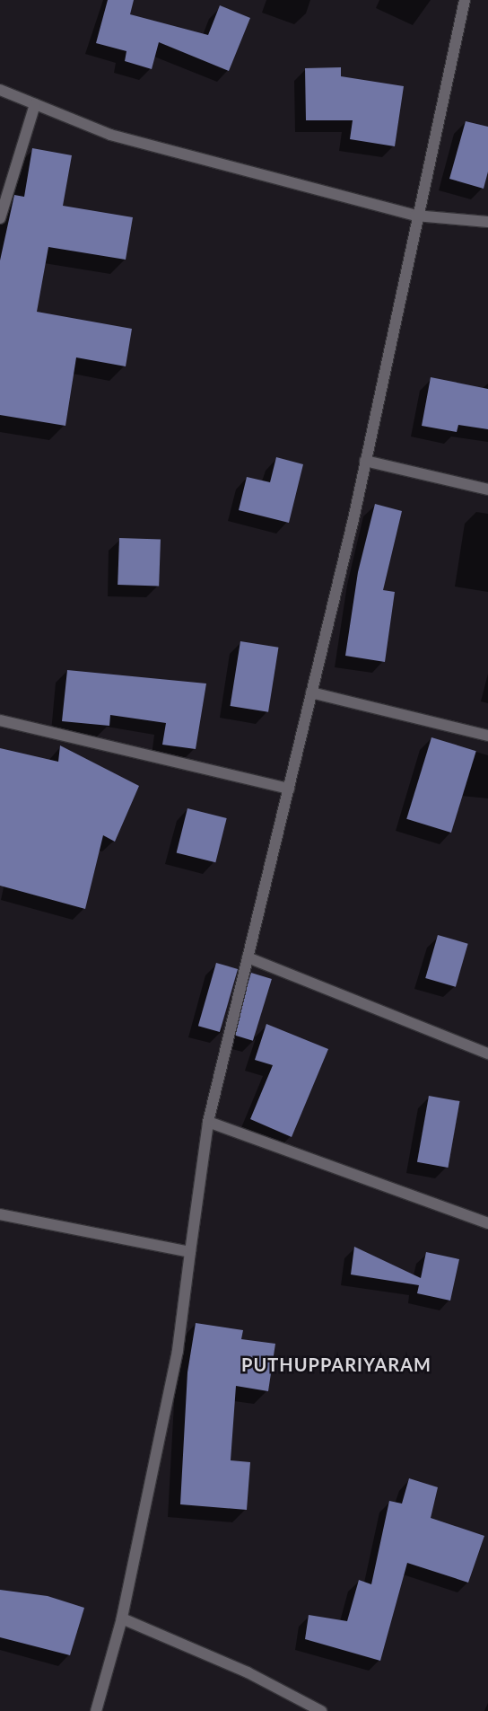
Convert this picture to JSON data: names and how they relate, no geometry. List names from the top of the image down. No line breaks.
{"districts":["PUTHUPPARIYARAM"]}
